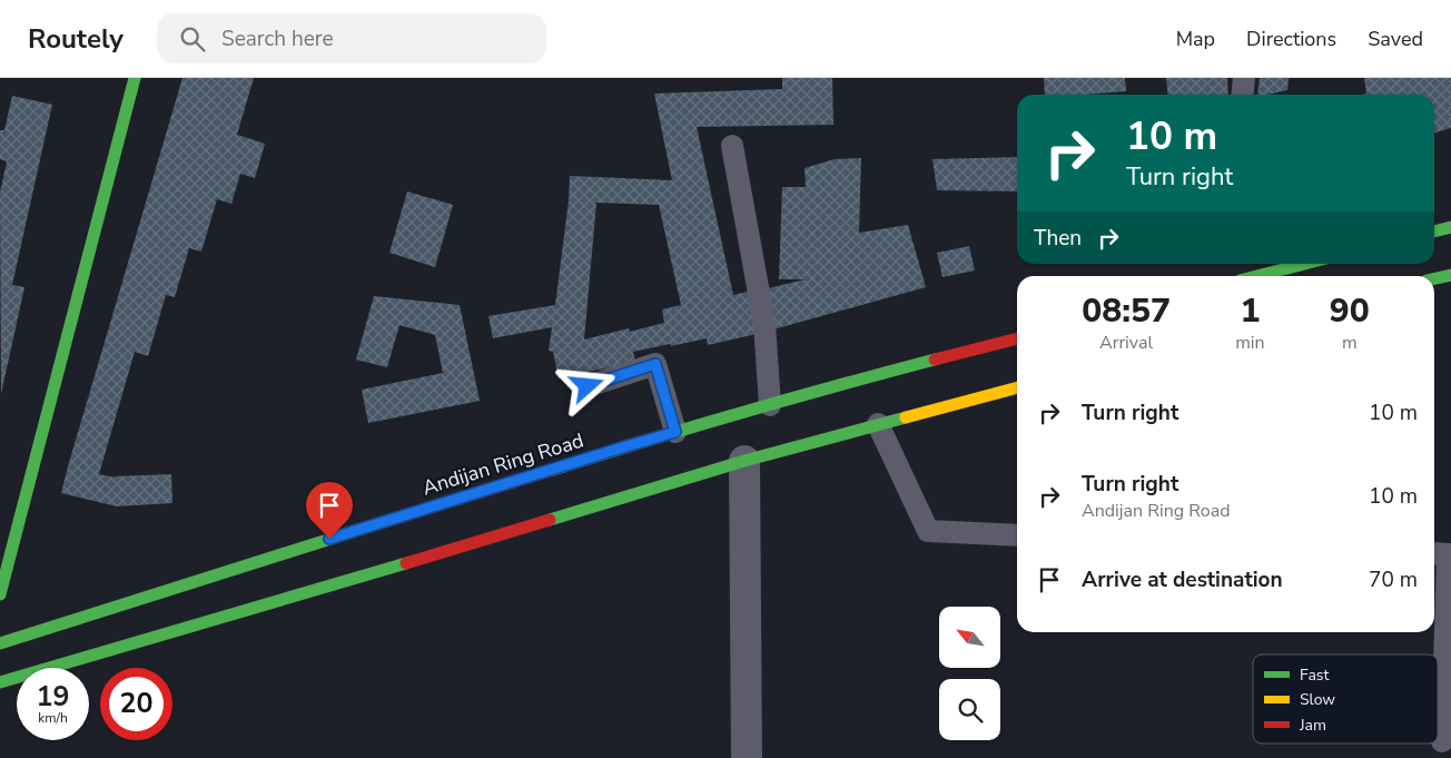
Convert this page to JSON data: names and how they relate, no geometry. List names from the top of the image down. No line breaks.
{"streets":{"main road":["Andijan Ring Road"]},"legend":["Fast","Slow","Jam"],"north":"top left","page":{"header":"Routely","search":"Search here","nav":["Map","Directions","Saved"],"turn":["10 m","Turn right"],"then":"Then","eta":["08:57","Arrival","1","min","90","m"],"list":[{"name":"Turn right","value":"10 m"},{"name":"Turn right","note":"Andijan Ring Road","value":"10 m"},{"name":"Arrive at destination","value":"70 m"}],"speed":"19 km/h","limit":"20"}}
